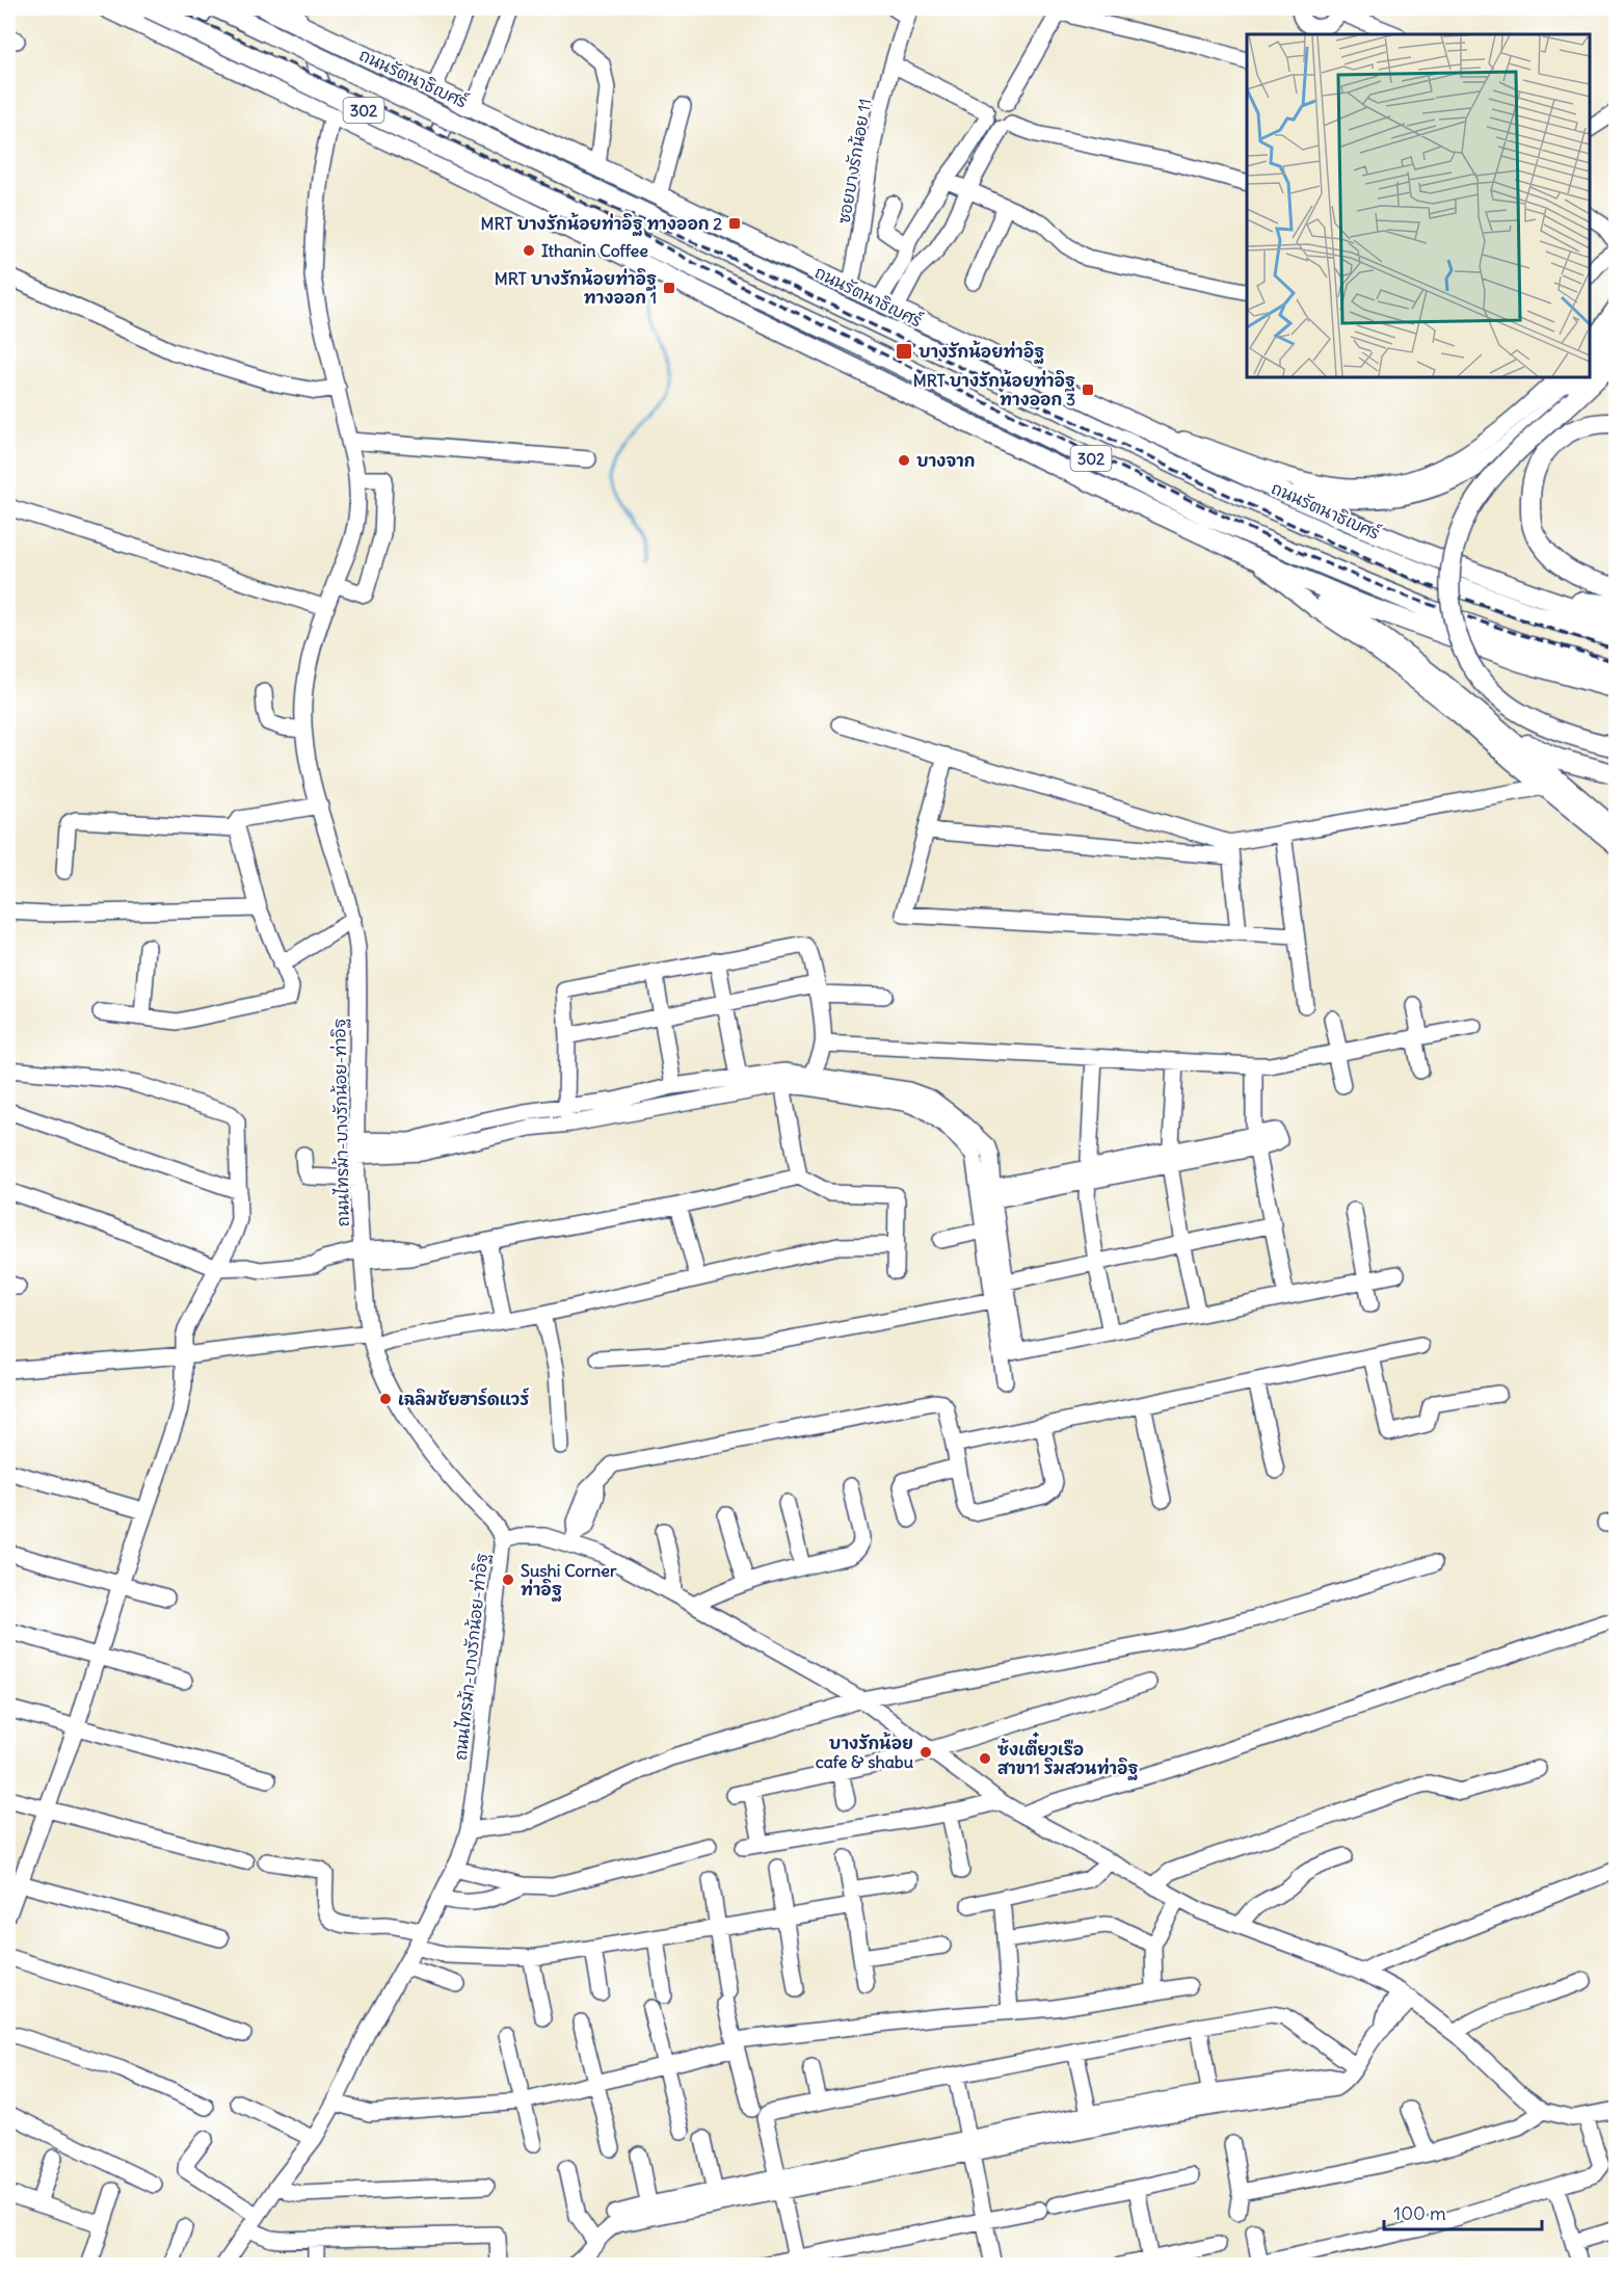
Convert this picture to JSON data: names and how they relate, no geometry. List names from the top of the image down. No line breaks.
{"streets":{"main road":["ถนนรัตนาธิเบศร์","302"],"street":["ซอยบางรักน้อย 11","ถนนไทรม้า-บางรักน้อย-ท่าอิฐ"]},"crossings":[["ถนนรัตนาธิเบศร์","302"],["ถนนรัตนาธิเบศร์","ซอยบางรักน้อย 11"],["302","ถนนไทรม้า-บางรักน้อย-ท่าอิฐ"]],"places":{"transit":["MRT บางรักน้อยท่าอิฐ ทางออก 2","MRT บางรักน้อยท่าอิฐ ทางออก 1","บางรักน้อยท่าอิฐ","MRT บางรักน้อยท่าอิฐ ทางออก 3"],"other":["Ithanin Coffee","บางจาก","เฉลิมชัยฮาร์ดแวร์","Sushi Corner ท่าอิฐ","บางรักน้อย cafe & shabu","ซ้งเตี๋ยวเรือ สาขา1 ริมสวนท่าอิฐ"]},"scale_bar":"100 m"}
